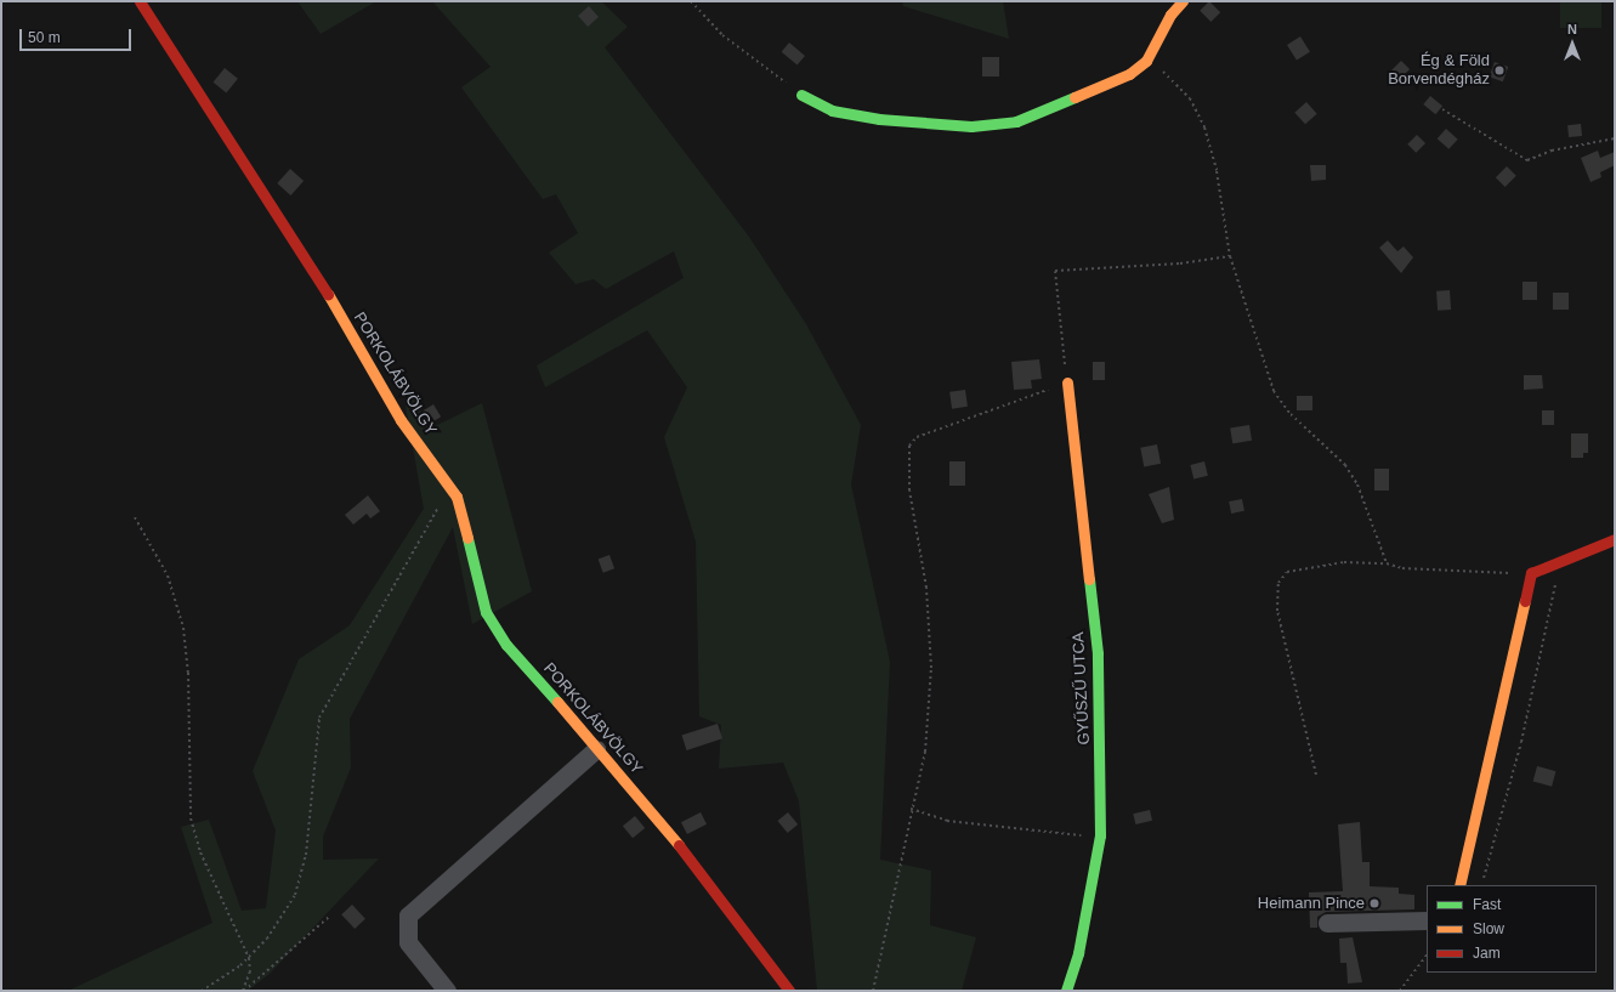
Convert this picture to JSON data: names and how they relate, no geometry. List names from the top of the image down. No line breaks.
{"streets":{"street":["PORKOLÁBVÖLGY","GYŰSZŰ UTCA"]},"places":["Ég & Föld Borvendégház","Heimann Pince"],"legend":["Fast","Slow","Jam"],"scale_bar":"50 m","north":"top"}
